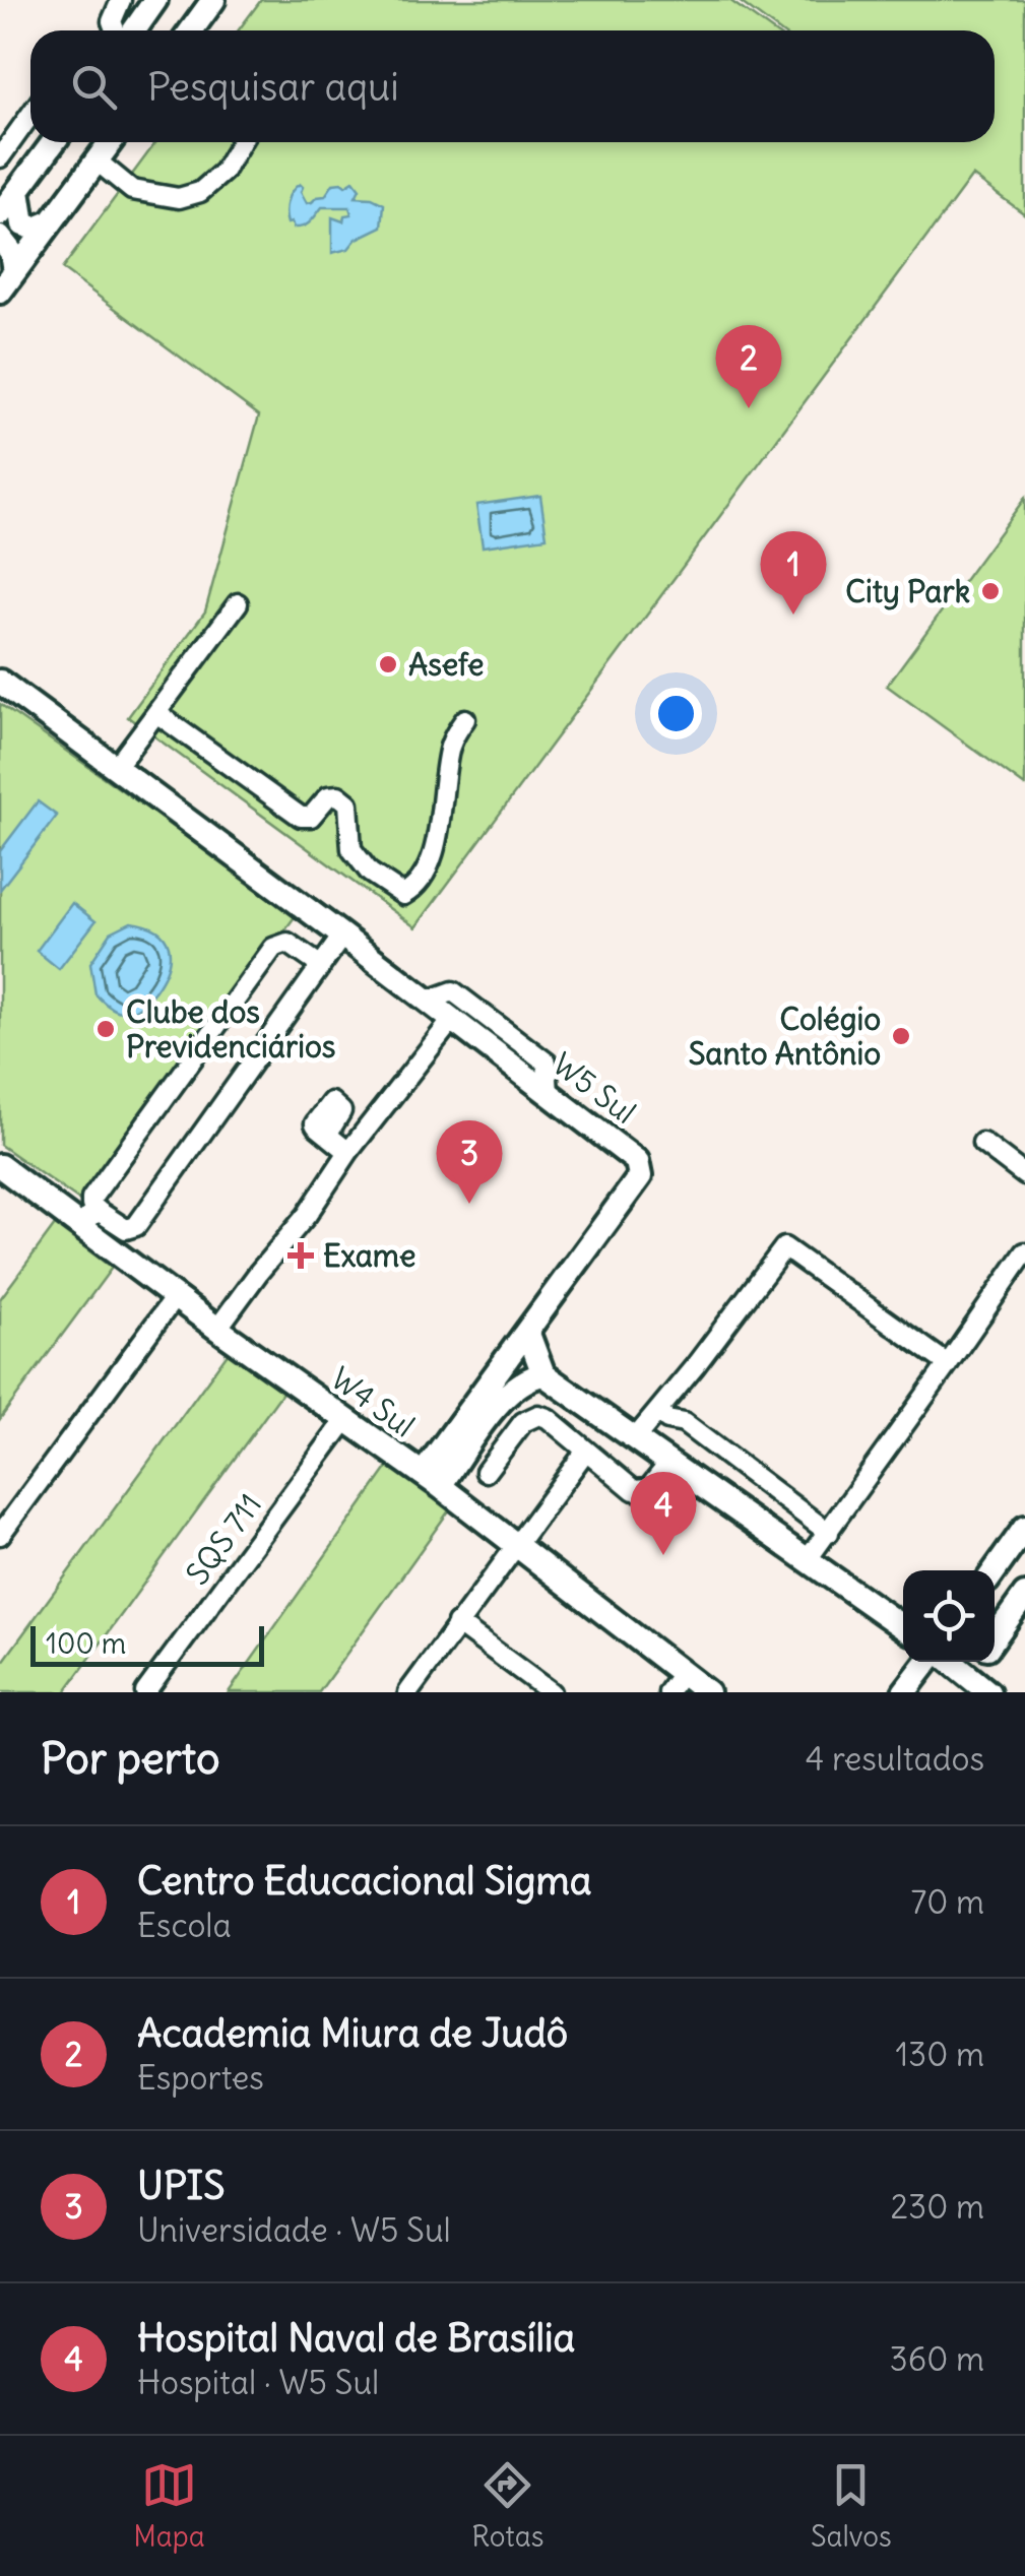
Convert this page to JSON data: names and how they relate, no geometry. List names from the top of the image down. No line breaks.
{"streets":{"main road":["W5 Sul","W4 Sul"],"street":["SQS 711"]},"crossings":[["W4 Sul","SQS 711"]],"places":{"other":["City Park","Asefe","Clube dos Previdenciários","Colégio Santo Antônio"],"health":["Exame"]},"scale_bar":"100 m","page":{"search":"Pesquisar aqui","pins":["2","1","3","4"],"scale":"100 m","heading":["Por perto","4 resultados"],"list":[{"mark":"1","name":"Centro Educacional Sigma","note":"Escola","value":"70 m"},{"mark":"2","name":"Academia Miura de Judô","note":"Esportes","value":"130 m"},{"mark":"3","name":"UPIS","note":"Universidade · W5 Sul","value":"230 m"},{"mark":"4","name":"Hospital Naval de Brasília","note":"Hospital · W5 Sul","value":"360 m"}],"nav":["Mapa","Rotas","Salvos"]}}
